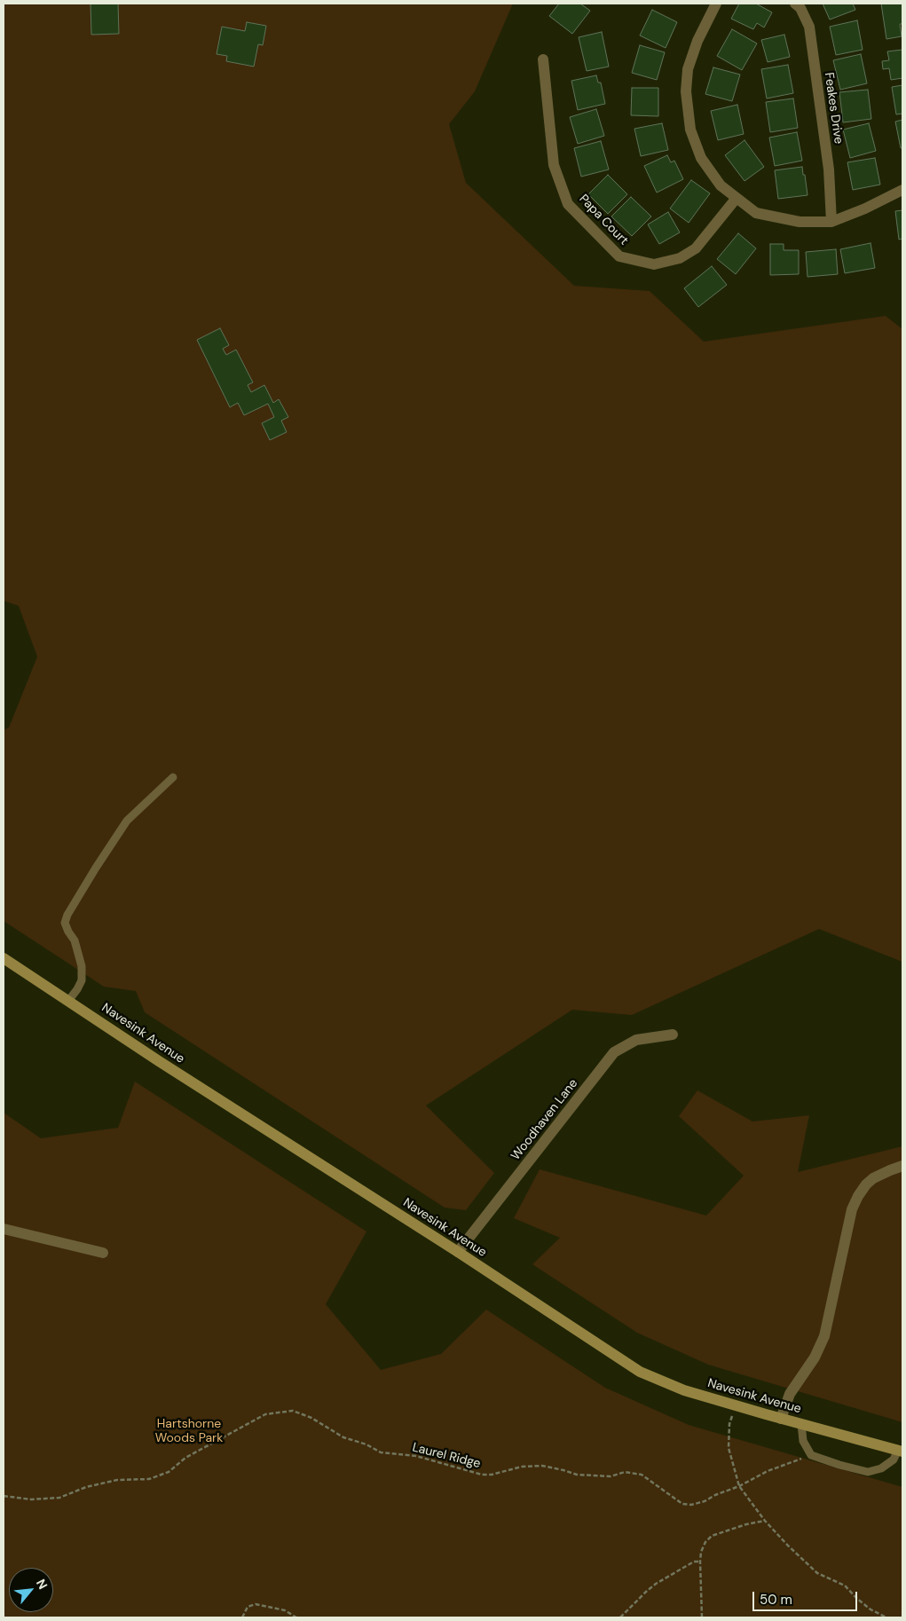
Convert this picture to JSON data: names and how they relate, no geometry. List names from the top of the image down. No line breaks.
{"streets":{"main road":["Navesink Avenue"],"street":["Feakes Drive","Papa Court","Woodhaven Lane"],"path":["Laurel Ridge"]},"crossings":[["Navesink Avenue","Woodhaven Lane"]],"parks":["Hartshorne Woods Park"],"scale_bar":"50 m","north":"top right"}
